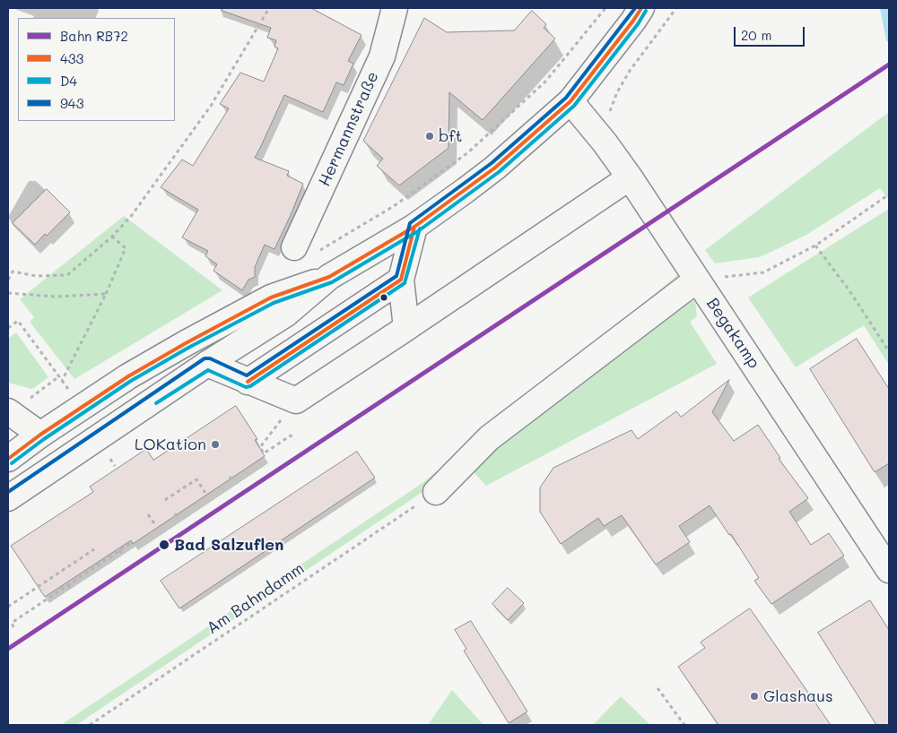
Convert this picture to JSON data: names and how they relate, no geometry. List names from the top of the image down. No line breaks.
{"streets":{"main road":["Hermannstraße","Begakamp"],"path":["Am Bahndamm"]},"places":["bft","LOKation","Bad Salzuflen","Glashaus"],"lines":["transit line 433","transit line 943","transit line D4","rail line RB72"],"legend":["Bahn RB72","433","D4","943"],"scale_bar":"20 m"}
